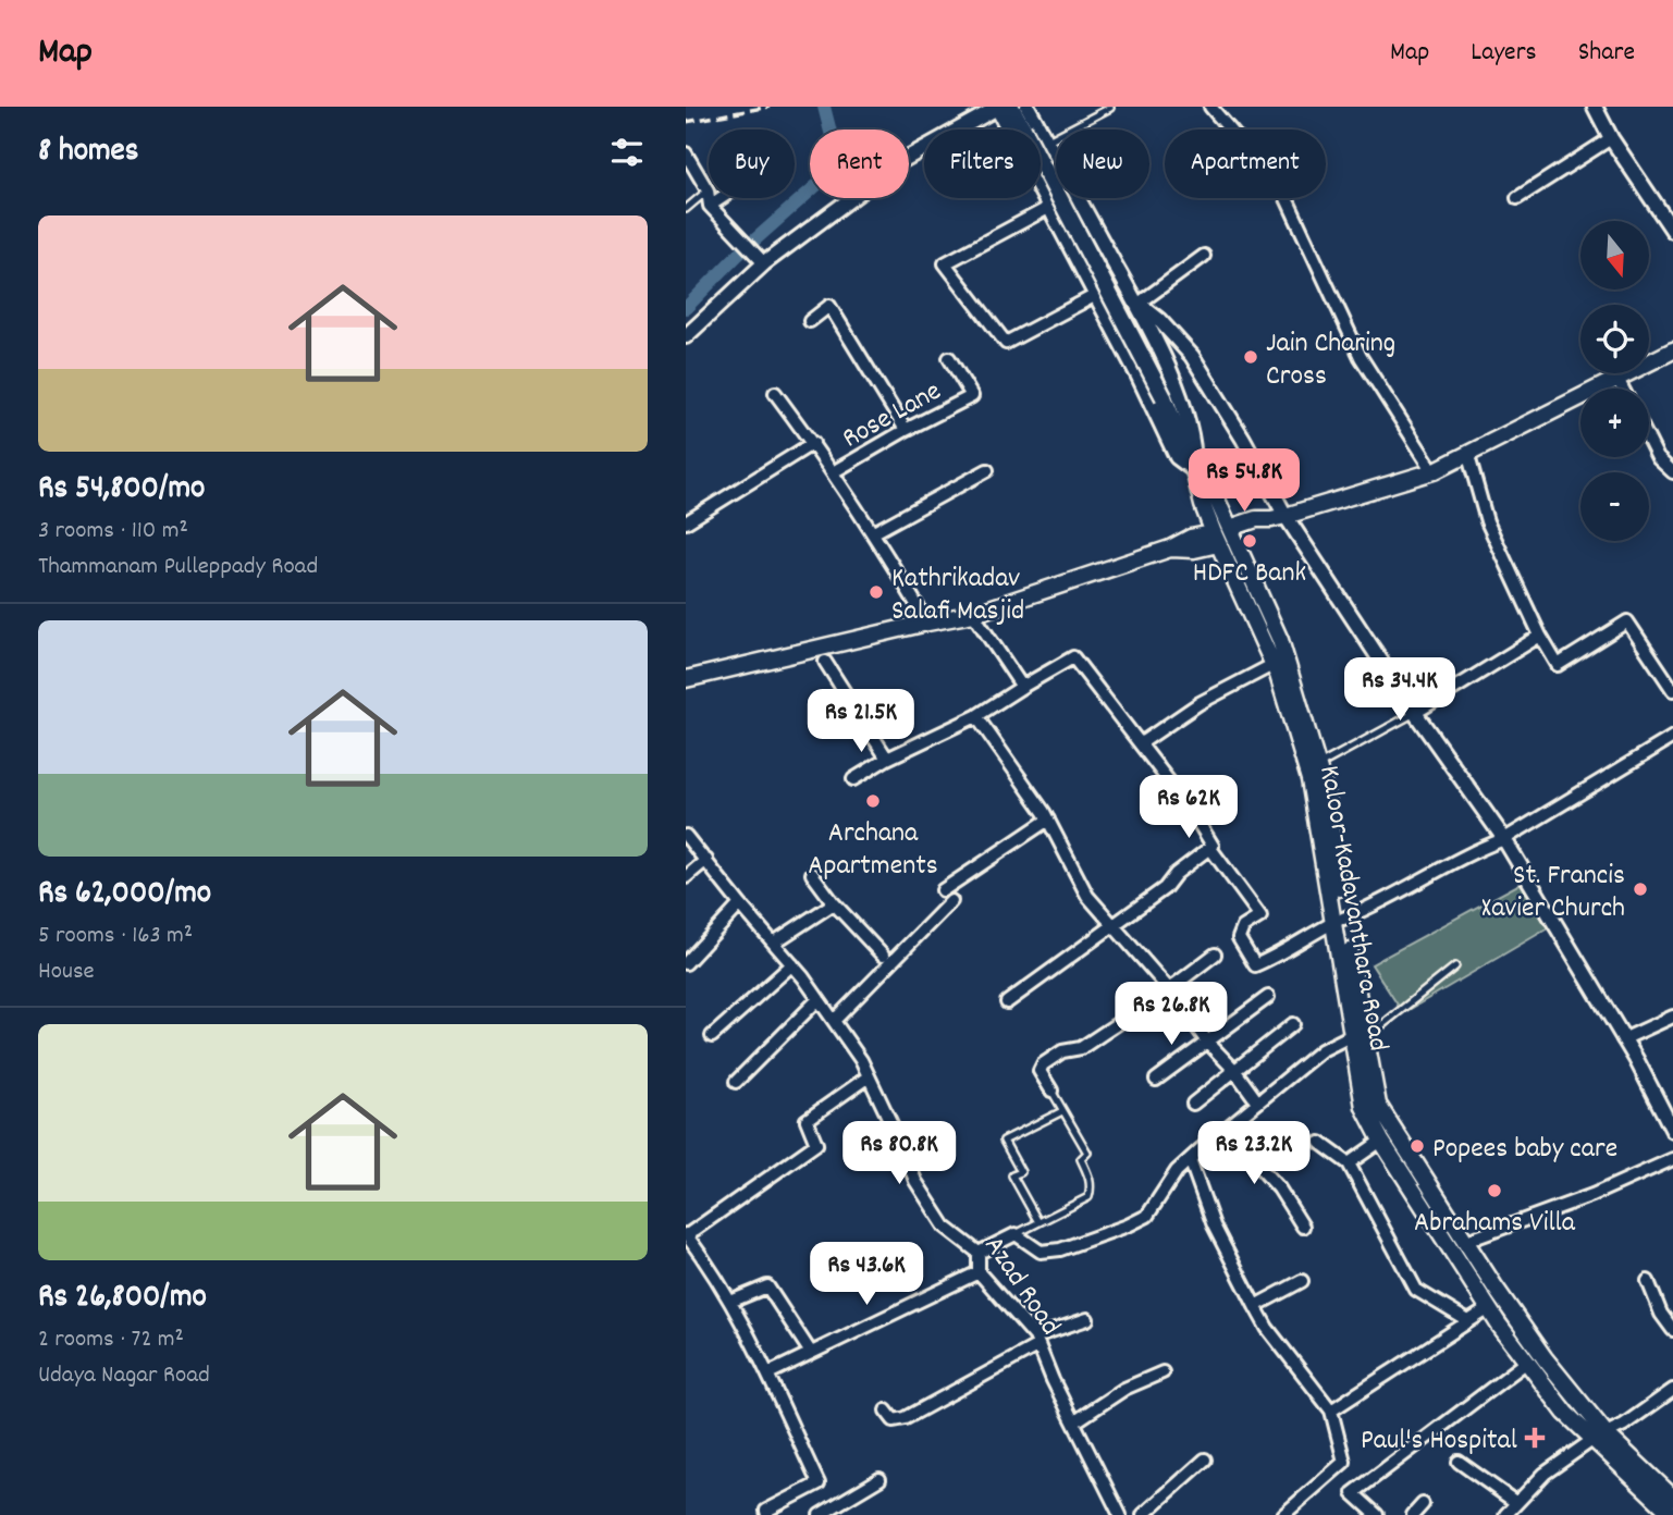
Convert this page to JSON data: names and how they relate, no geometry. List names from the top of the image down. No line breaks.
{"streets":{"main road":["Kaloor-Kadavanthara Road"],"street":["Rose Lane","Azad Road"]},"places":{"other":["Jain Charing Cross","HDFC Bank","Kathrikadav Salafi Masjid","Archana Apartments","St. Francis Xavier Church","Popees baby care","Abrahams Villa"],"health":["Paul's Hospital"]},"north":"bottom","page":{"header":"Map","nav":["Map","Layers","Share"],"heading":"8 homes","chip":["Buy","Rent","Filters","New","Apartment"],"list":[{"name":"Rs 54,800/mo","note":"3 rooms · 110 m² · Thammanam Pulleppady Road"},{"name":"Rs 62,000/mo","note":"5 rooms · 163 m² · House"},{"name":"Rs 26,800/mo","note":"2 rooms · 72 m² · Udaya Nagar Road"}],"map_buttons":["+","−"],"price":["Rs 54.8K","Rs 34.4K","Rs 21.5K","Rs 62K","Rs 26.8K","Rs 80.8K","Rs 23.2K","Rs 43.6K"]}}
